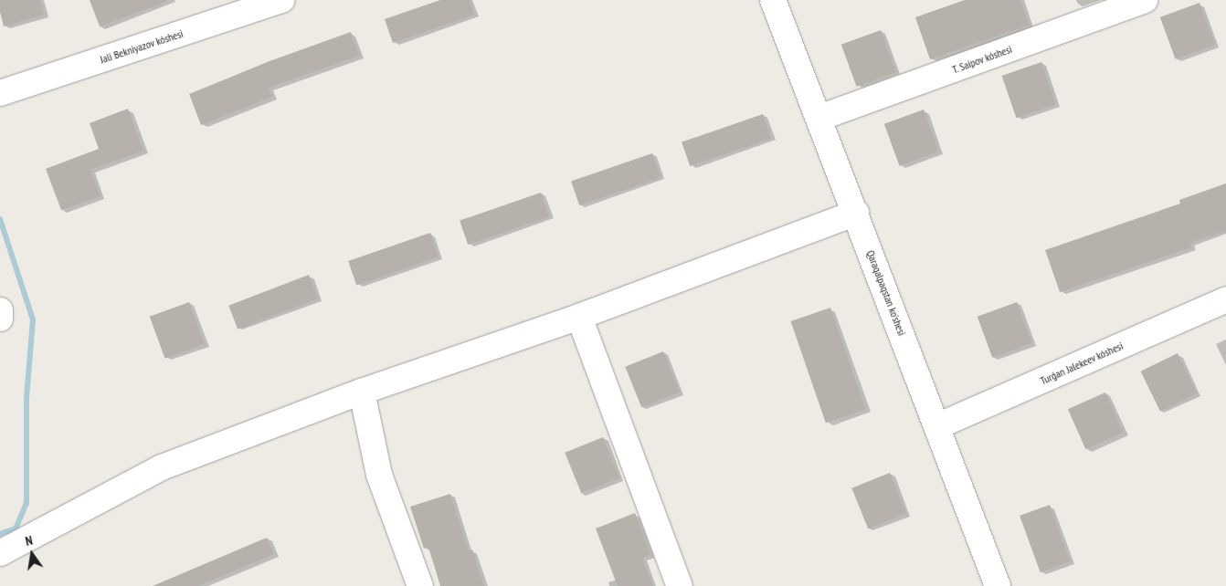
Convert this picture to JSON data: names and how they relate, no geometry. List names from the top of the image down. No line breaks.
{"streets":{"street":["Jali Bekniyazov kóshesi","T. Saipov kóshesi","Qaraqalpaqstan ko'shesi","Turǵan Jalekeev kóshesi"]},"crossings":[["T. Saipov kóshesi","Qaraqalpaqstan ko'shesi"],["Qaraqalpaqstan ko'shesi","Turǵan Jalekeev kóshesi"]],"north":"top"}
